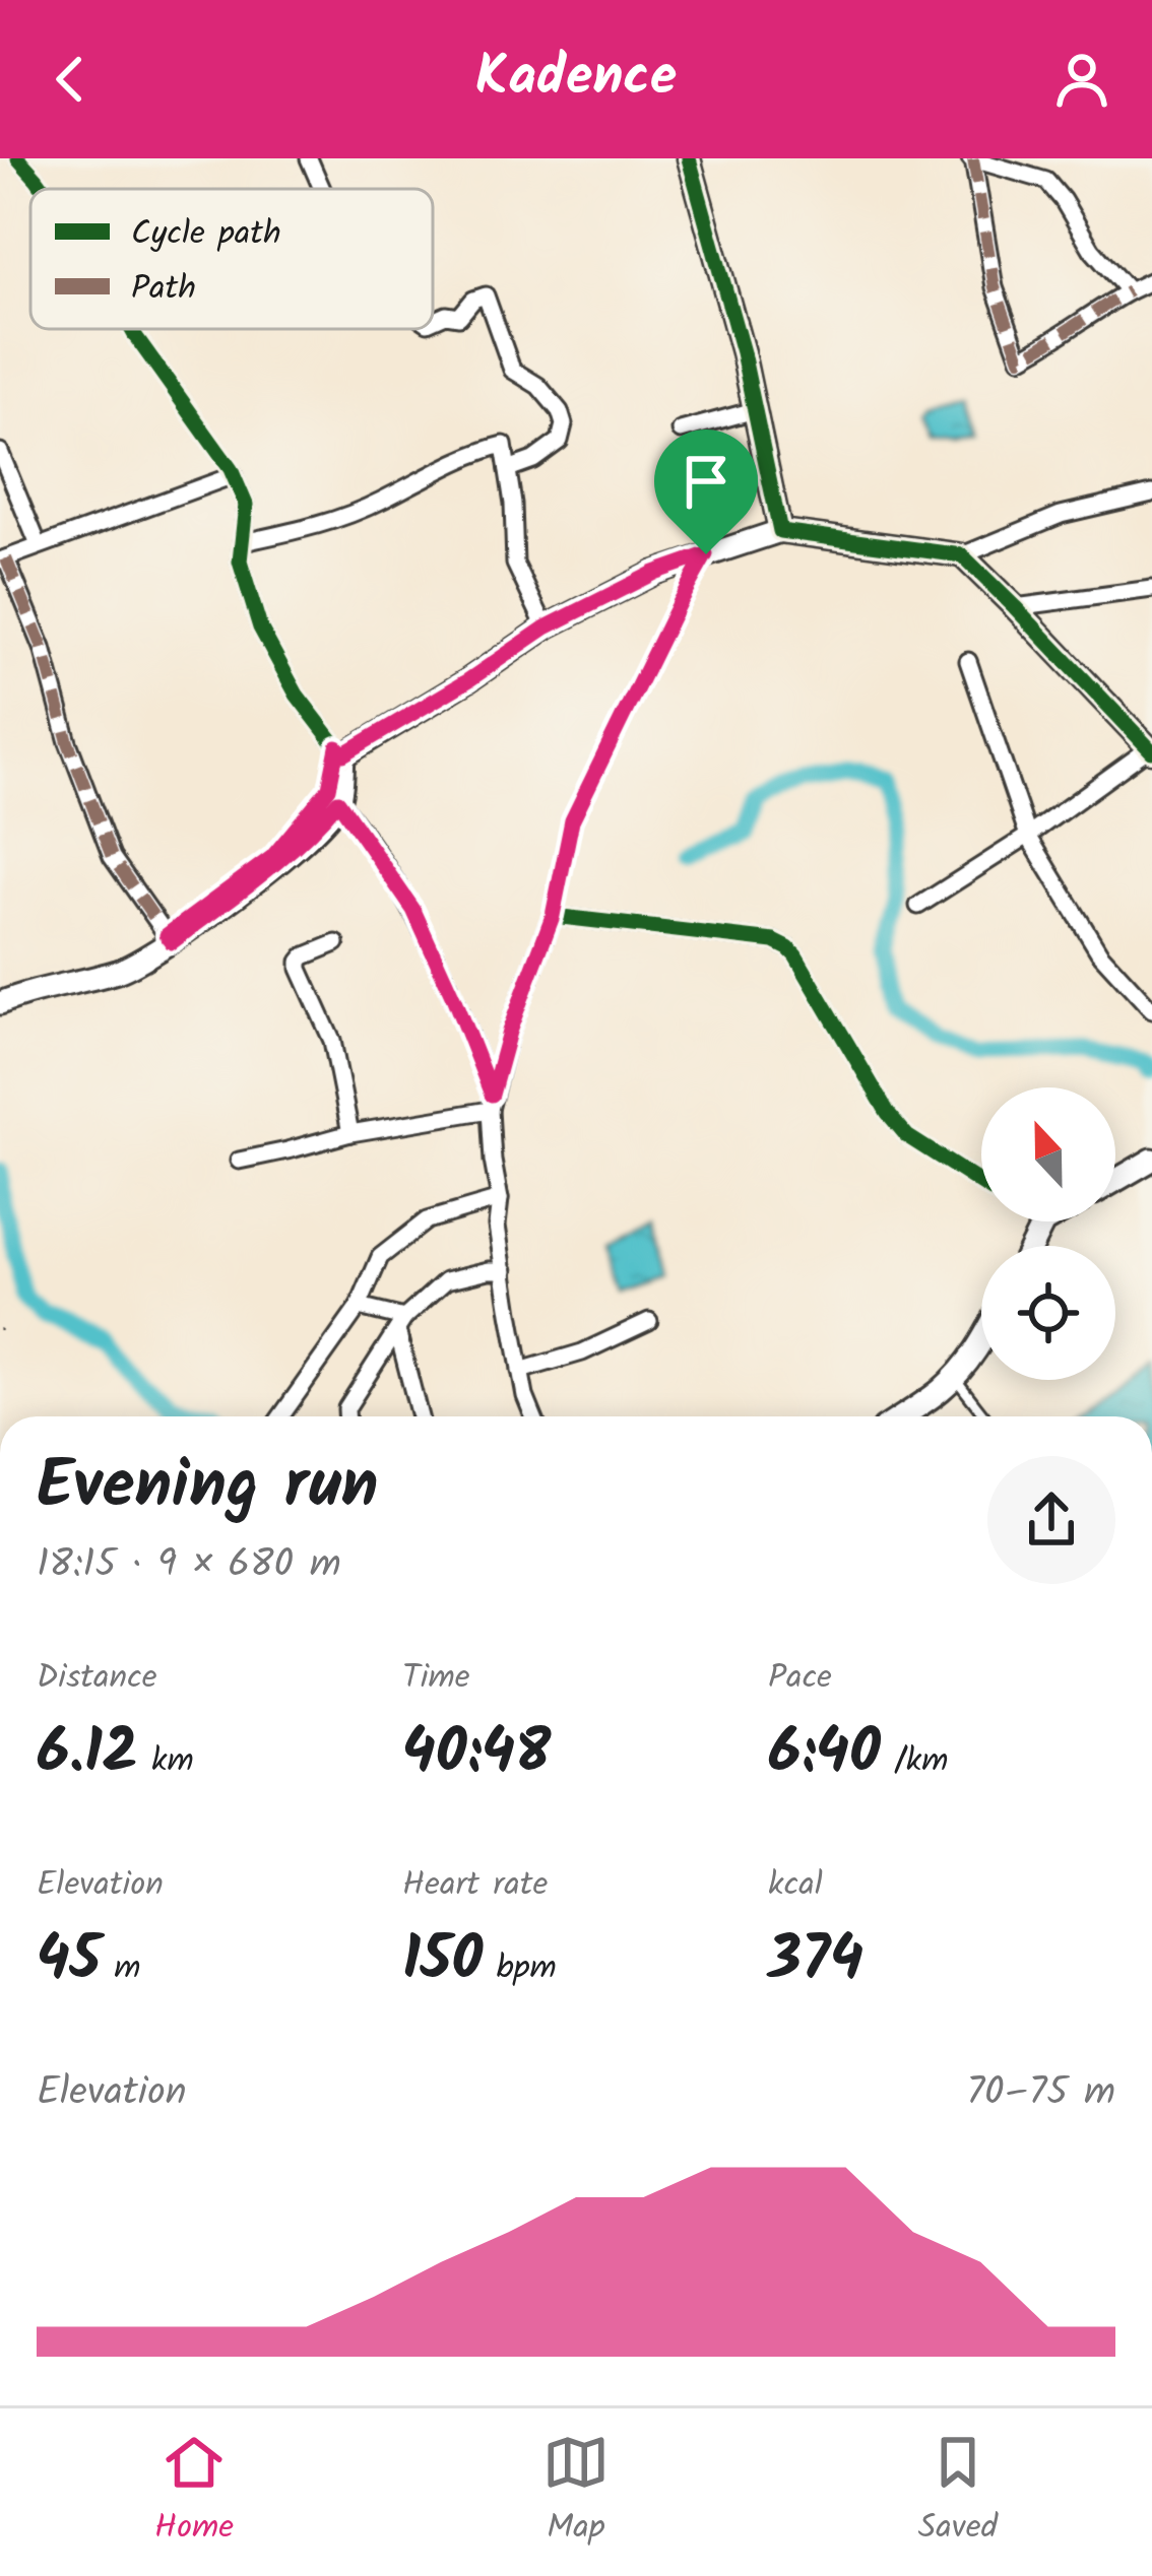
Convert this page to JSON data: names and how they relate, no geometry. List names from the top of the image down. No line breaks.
{"legend":["Cycle path","Path"],"north":"top","page":{"header":"Kadence","heading":["Evening run","18:15 · 9 × 680 m"],"stats":[["Distance","6.12 km"],["Time","40:48"],["Pace","6:40 /km"],["Elevation","45 m"],["Heart rate","150 bpm"],["kcal","374"]],"chart":["Elevation","70–75 m"],"tabs":["Home","Map","Saved"]}}
